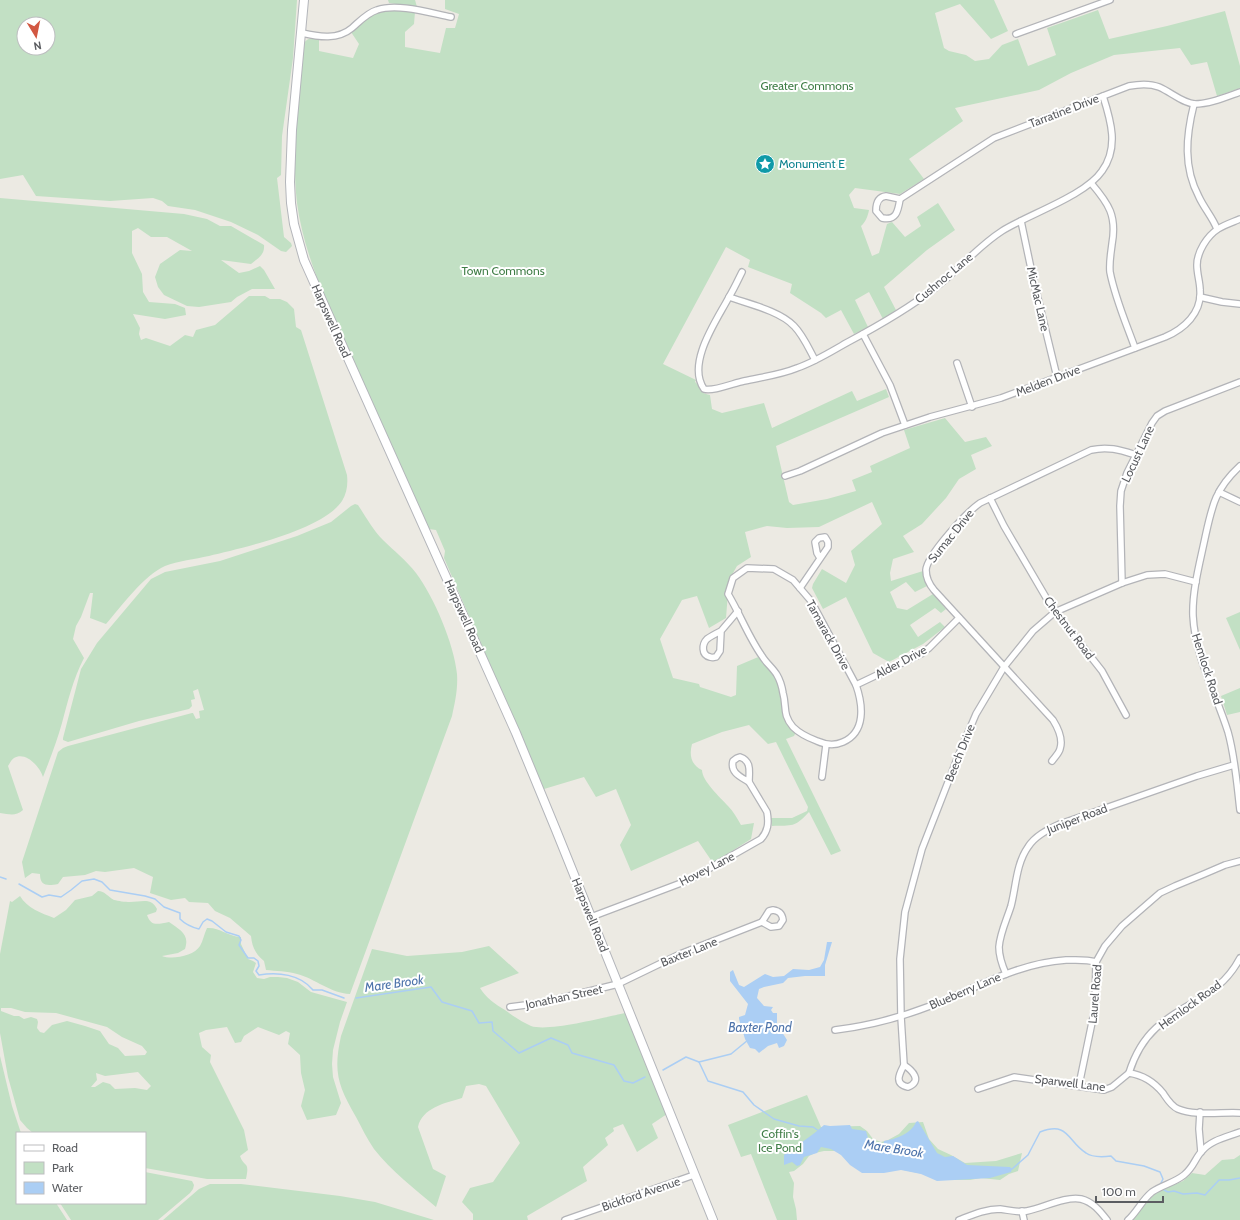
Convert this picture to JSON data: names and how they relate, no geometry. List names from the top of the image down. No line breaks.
{"streets":{"main road":["Harpswell Road"],"street":["Tarratine Drive","Cushnoc Lane","MicMac Lane","Melden Drive","Locust Lane","Sumac Drive","Chestnut Road","Tamarack Drive","Alder Drive","Hemlock Road","Beech Drive","Juniper Road","Hovey Lane","Baxter Lane","Blueberry Lane","Laurel Road","Jonathan Street","Sparwell Lane","Bickford Avenue"]},"crossings":[["Tarratine Drive","Cushnoc Lane"],["Cushnoc Lane","MicMac Lane"],["MicMac Lane","Melden Drive"],["Harpswell Road","Hovey Lane"],["Harpswell Road","Baxter Lane"],["Harpswell Road","Jonathan Street"],["Harpswell Road","Bickford Avenue"],["Locust Lane","Sumac Drive"],["Locust Lane","Beech Drive"],["Sumac Drive","Chestnut Road"],["Sumac Drive","Alder Drive"],["Sumac Drive","Beech Drive"],["Chestnut Road","Beech Drive"],["Tamarack Drive","Alder Drive"],["Hemlock Road","Beech Drive"],["Hemlock Road","Juniper Road"],["Hemlock Road","Sparwell Lane"],["Beech Drive","Blueberry Lane"],["Juniper Road","Blueberry Lane"],["Baxter Lane","Jonathan Street"],["Blueberry Lane","Laurel Road"],["Laurel Road","Sparwell Lane"]],"water":["Mare Brook","Baxter Pond"],"parks":["Greater Commons","Town Commons","Coffin's Ice Pond"],"places":{"place":["Monument E"]},"legend":["Road","Park","Water"],"scale_bar":"100 m","north":"bottom"}
